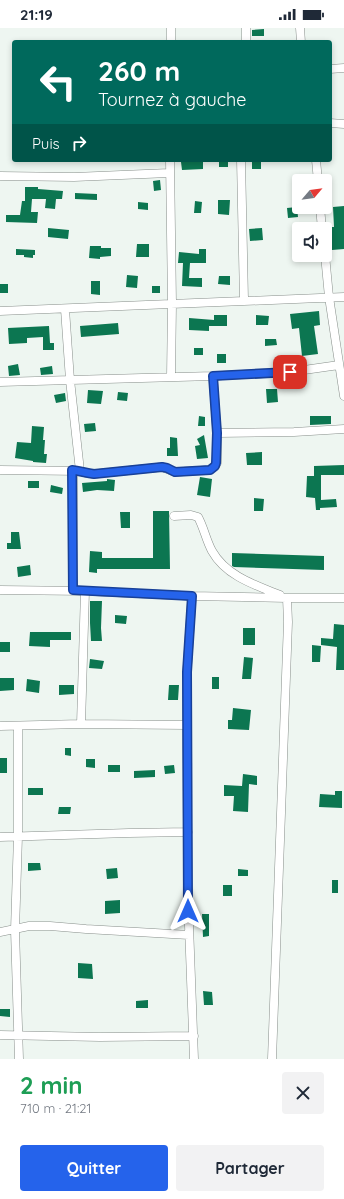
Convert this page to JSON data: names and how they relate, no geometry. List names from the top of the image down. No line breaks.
{"north":"top right","page":{"status":"21:19","turn":["260 m","Tournez à gauche"],"then":"Puis","heading":["2 min","710 m · 21:21"],"buttons":["Quitter","Partager"]}}
